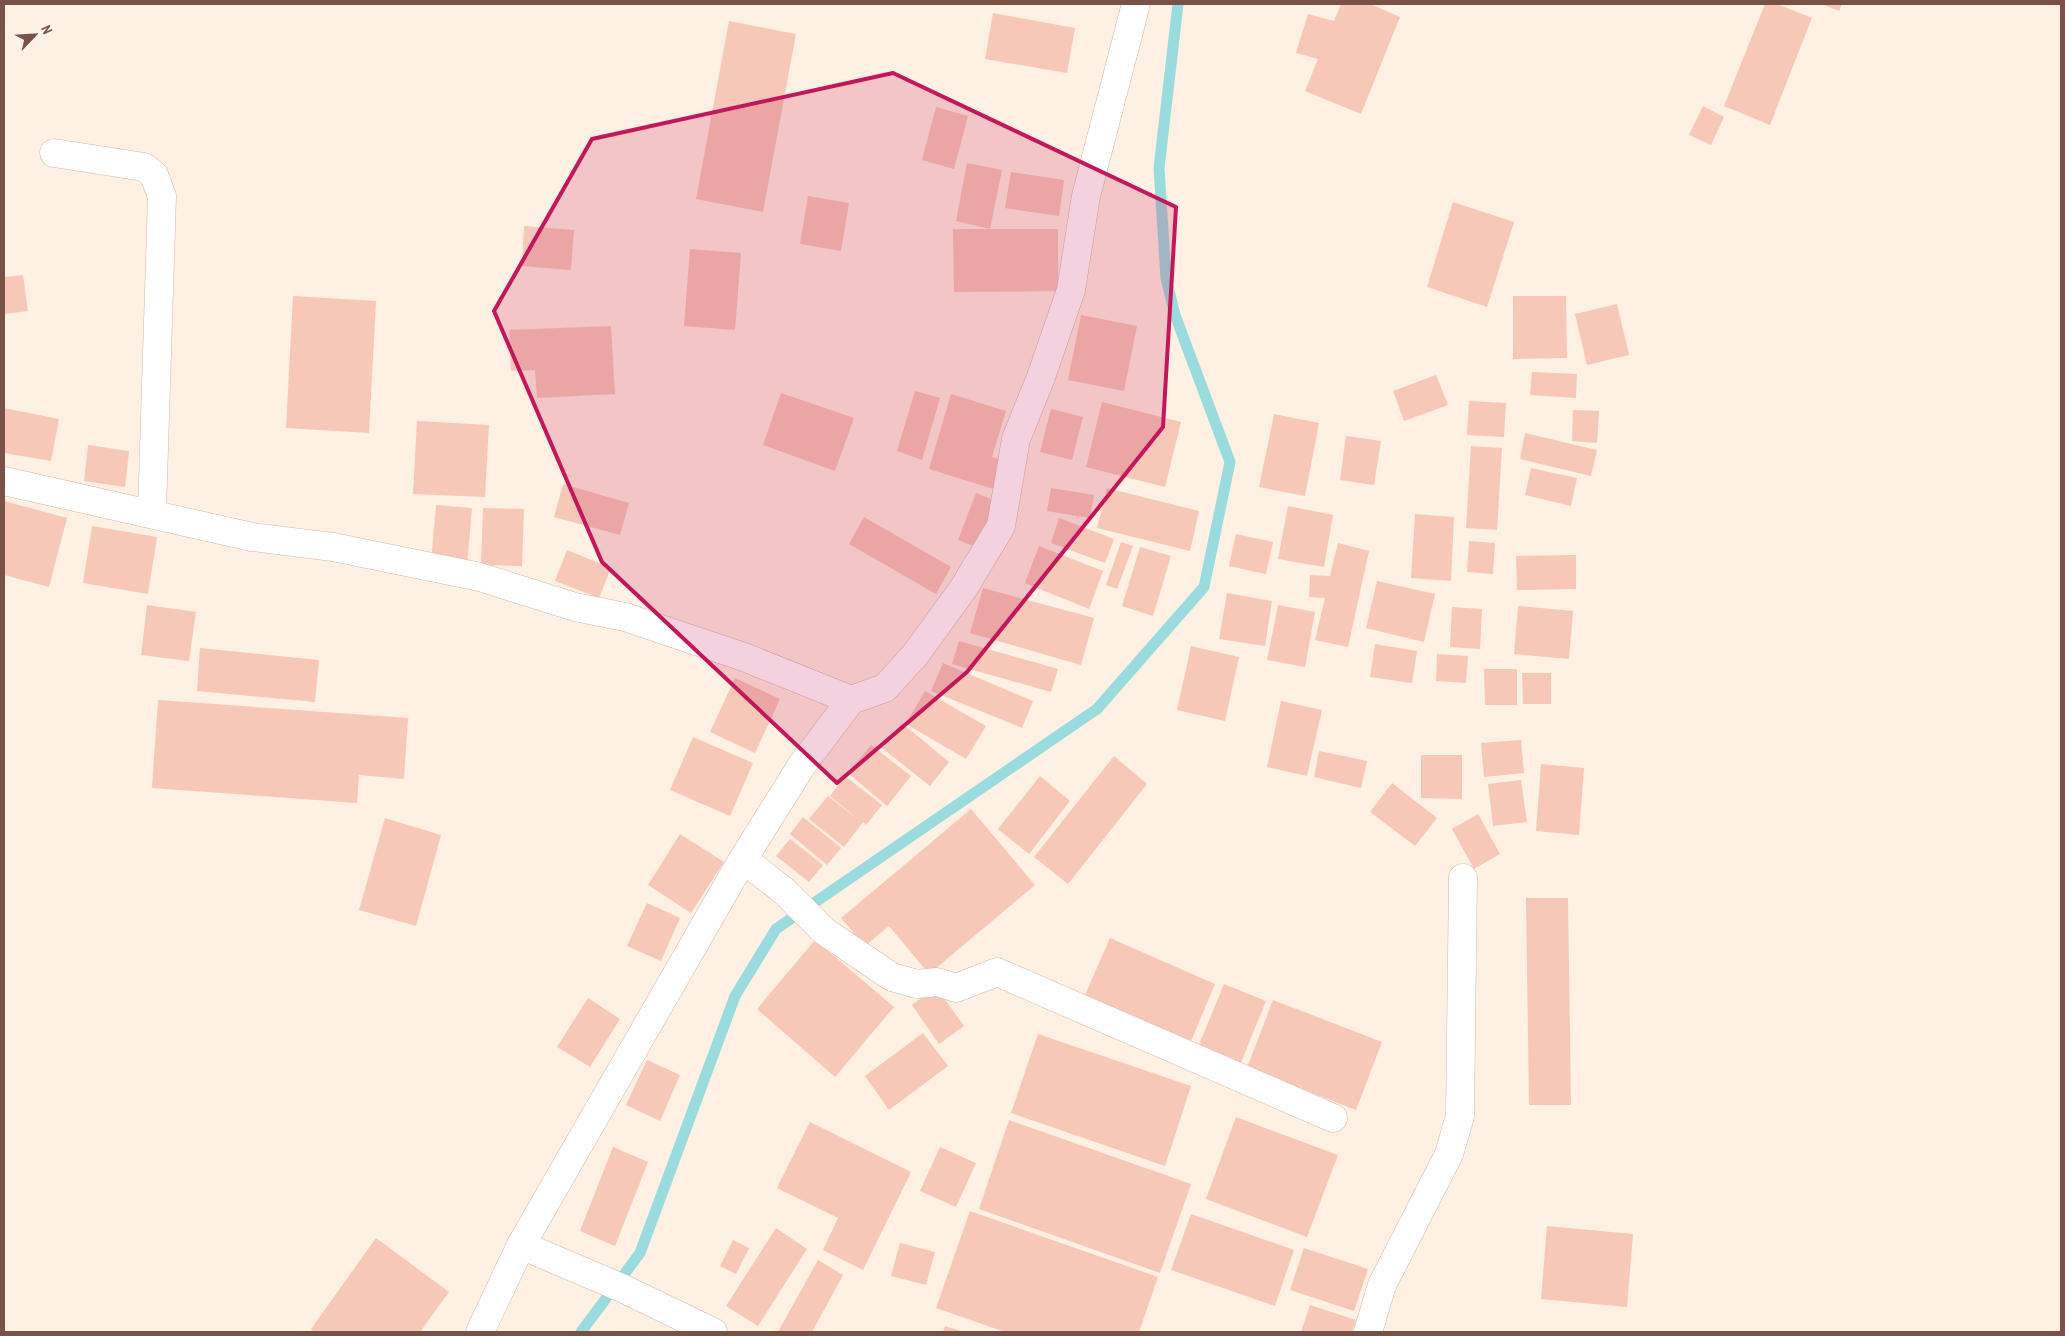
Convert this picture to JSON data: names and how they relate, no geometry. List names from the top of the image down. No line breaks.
{"north":"top right"}
